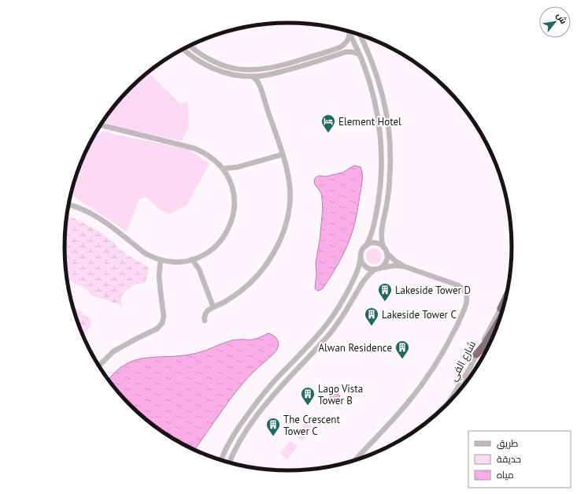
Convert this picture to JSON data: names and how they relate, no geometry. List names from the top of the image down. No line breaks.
{"streets":{"street":["شارع الفي"]},"places":{"hotel":["Element Hotel"],"building":["Lakeside Tower D","Lakeside Tower C","Alwan Residence","Lago Vista Tower B","The Crescent Tower C"]},"legend":["طريق","حديقة","مياه"],"north":"top right"}
